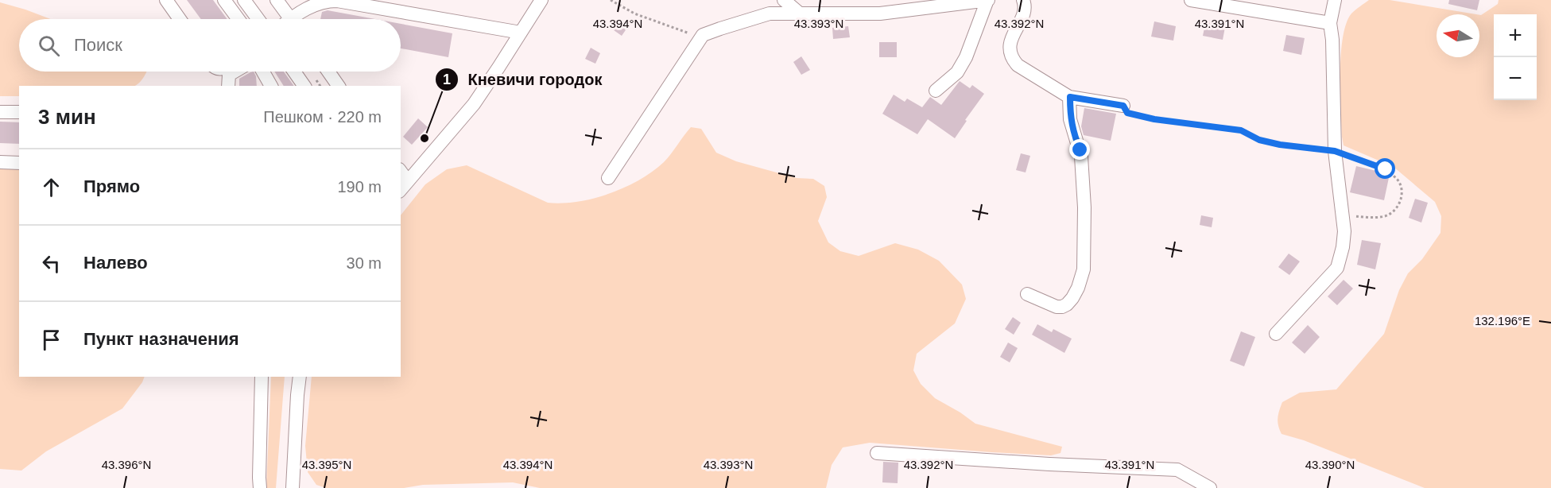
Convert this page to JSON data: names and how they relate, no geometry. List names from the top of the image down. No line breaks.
{"places":["Кневичи городок"],"north":"left","page":{"map_buttons":["+","−"],"search":"Поиск","heading":["3 мин","Пешком · 220 m"],"list":[["Прямо","190 m"],["Налево","30 m"],"Пункт назначения"]},"coordinates":["43.394°N","43.393°N","43.392°N","43.391°N","132.196°E","43.396°N","43.395°N","43.390°N"]}
